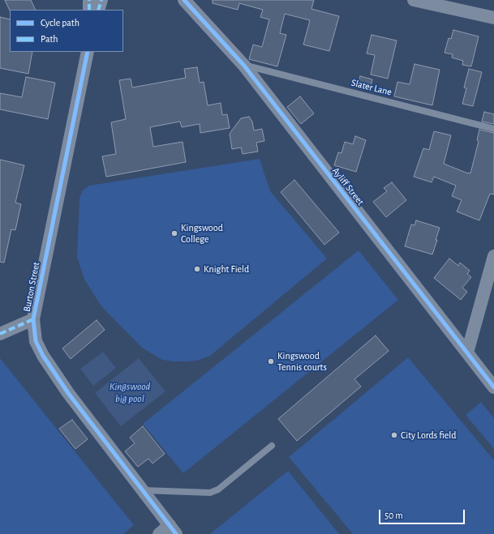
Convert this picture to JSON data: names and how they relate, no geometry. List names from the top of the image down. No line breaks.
{"streets":{"street":["Ayliff Street","Burton Street"],"lane":["Slater Lane"]},"crossings":[["Slater Lane","Ayliff Street"]],"water":["Kingswood big pool"],"places":["Kingswood College","Knight Field","Kingswood Tennis courts","City Lords field"],"legend":["Cycle path","Path"],"scale_bar":"50 m"}
